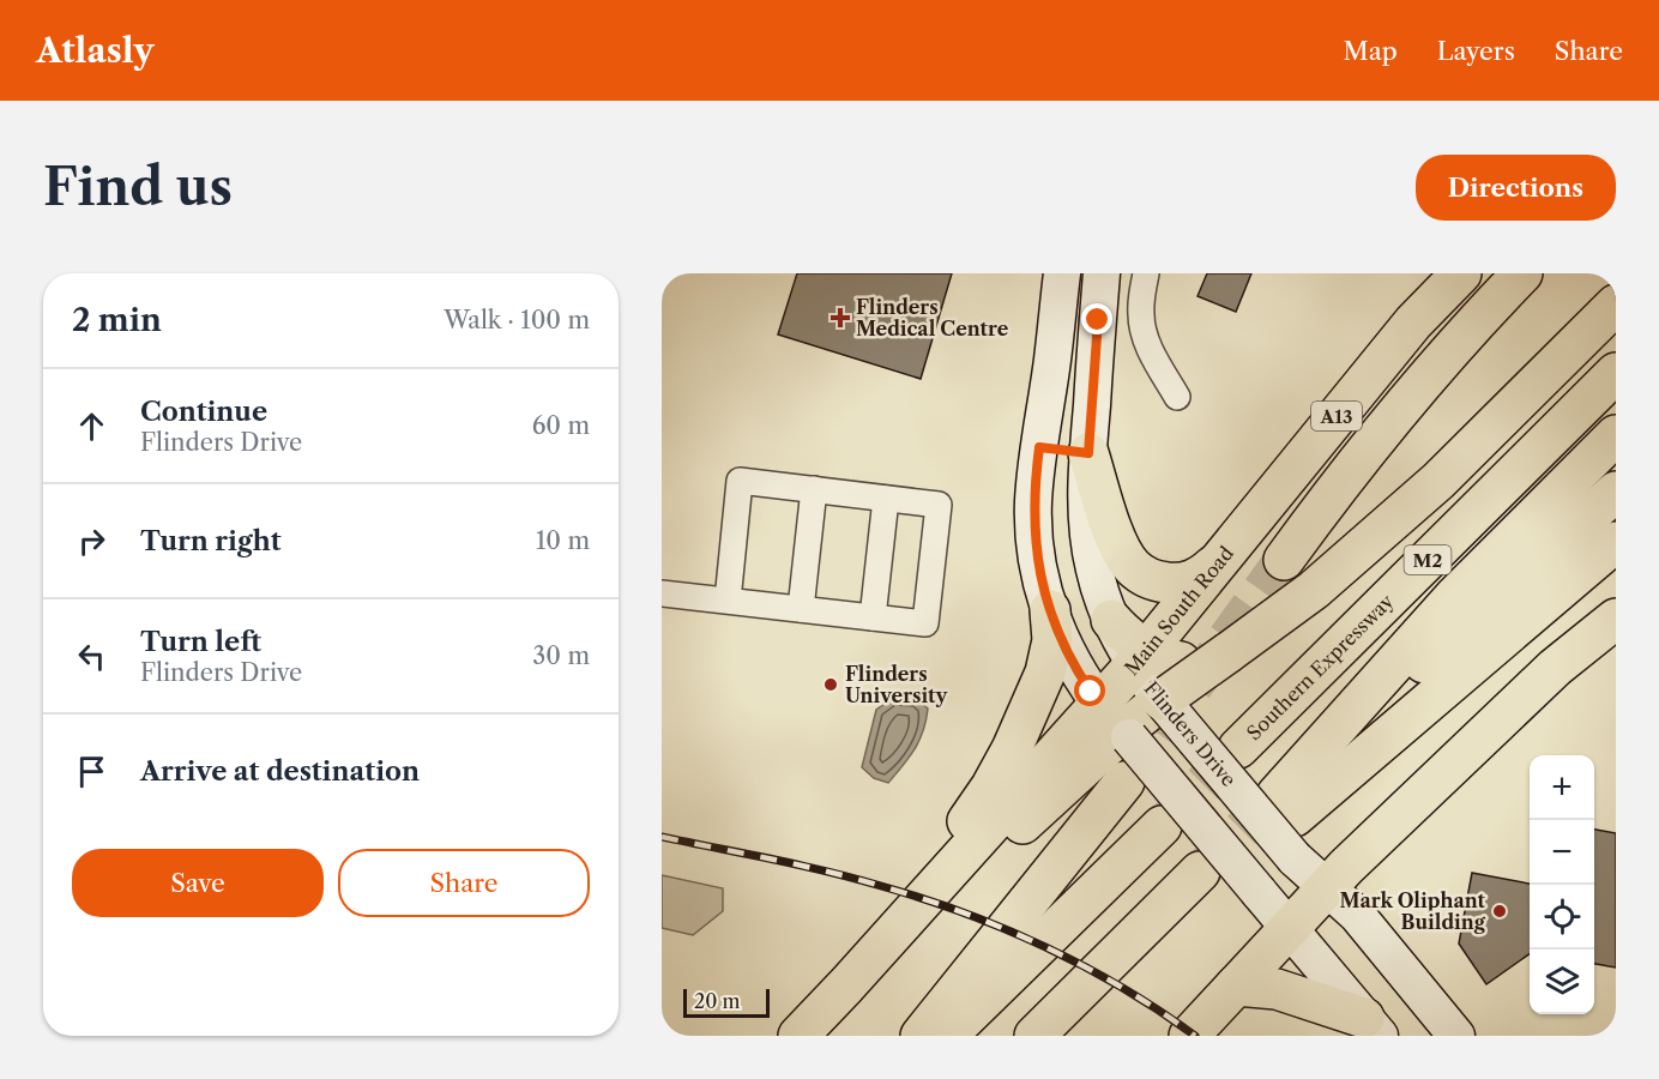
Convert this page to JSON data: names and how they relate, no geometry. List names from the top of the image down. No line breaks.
{"streets":{"highway":["A13","M2","Main South Road","Southern Expressway"],"street":["Flinders Drive"]},"crossings":[["Main South Road","Flinders Drive"]],"places":{"health":["Flinders Medical Centre"],"other":["Flinders University","Mark Oliphant Building"]},"scale_bar":"20 m","page":{"header":"Atlasly","nav":["Map","Layers","Share"],"buttons":["Directions",["Save","Share"]],"title":"Find us","heading":["2 min","Walk · 100 m"],"list":[["Continue","Flinders Drive","60 m"],["Turn right","10 m"],["Turn left","Flinders Drive","30 m"],"Arrive at destination"],"map_buttons":["+","−"],"scale":"20 m"}}
